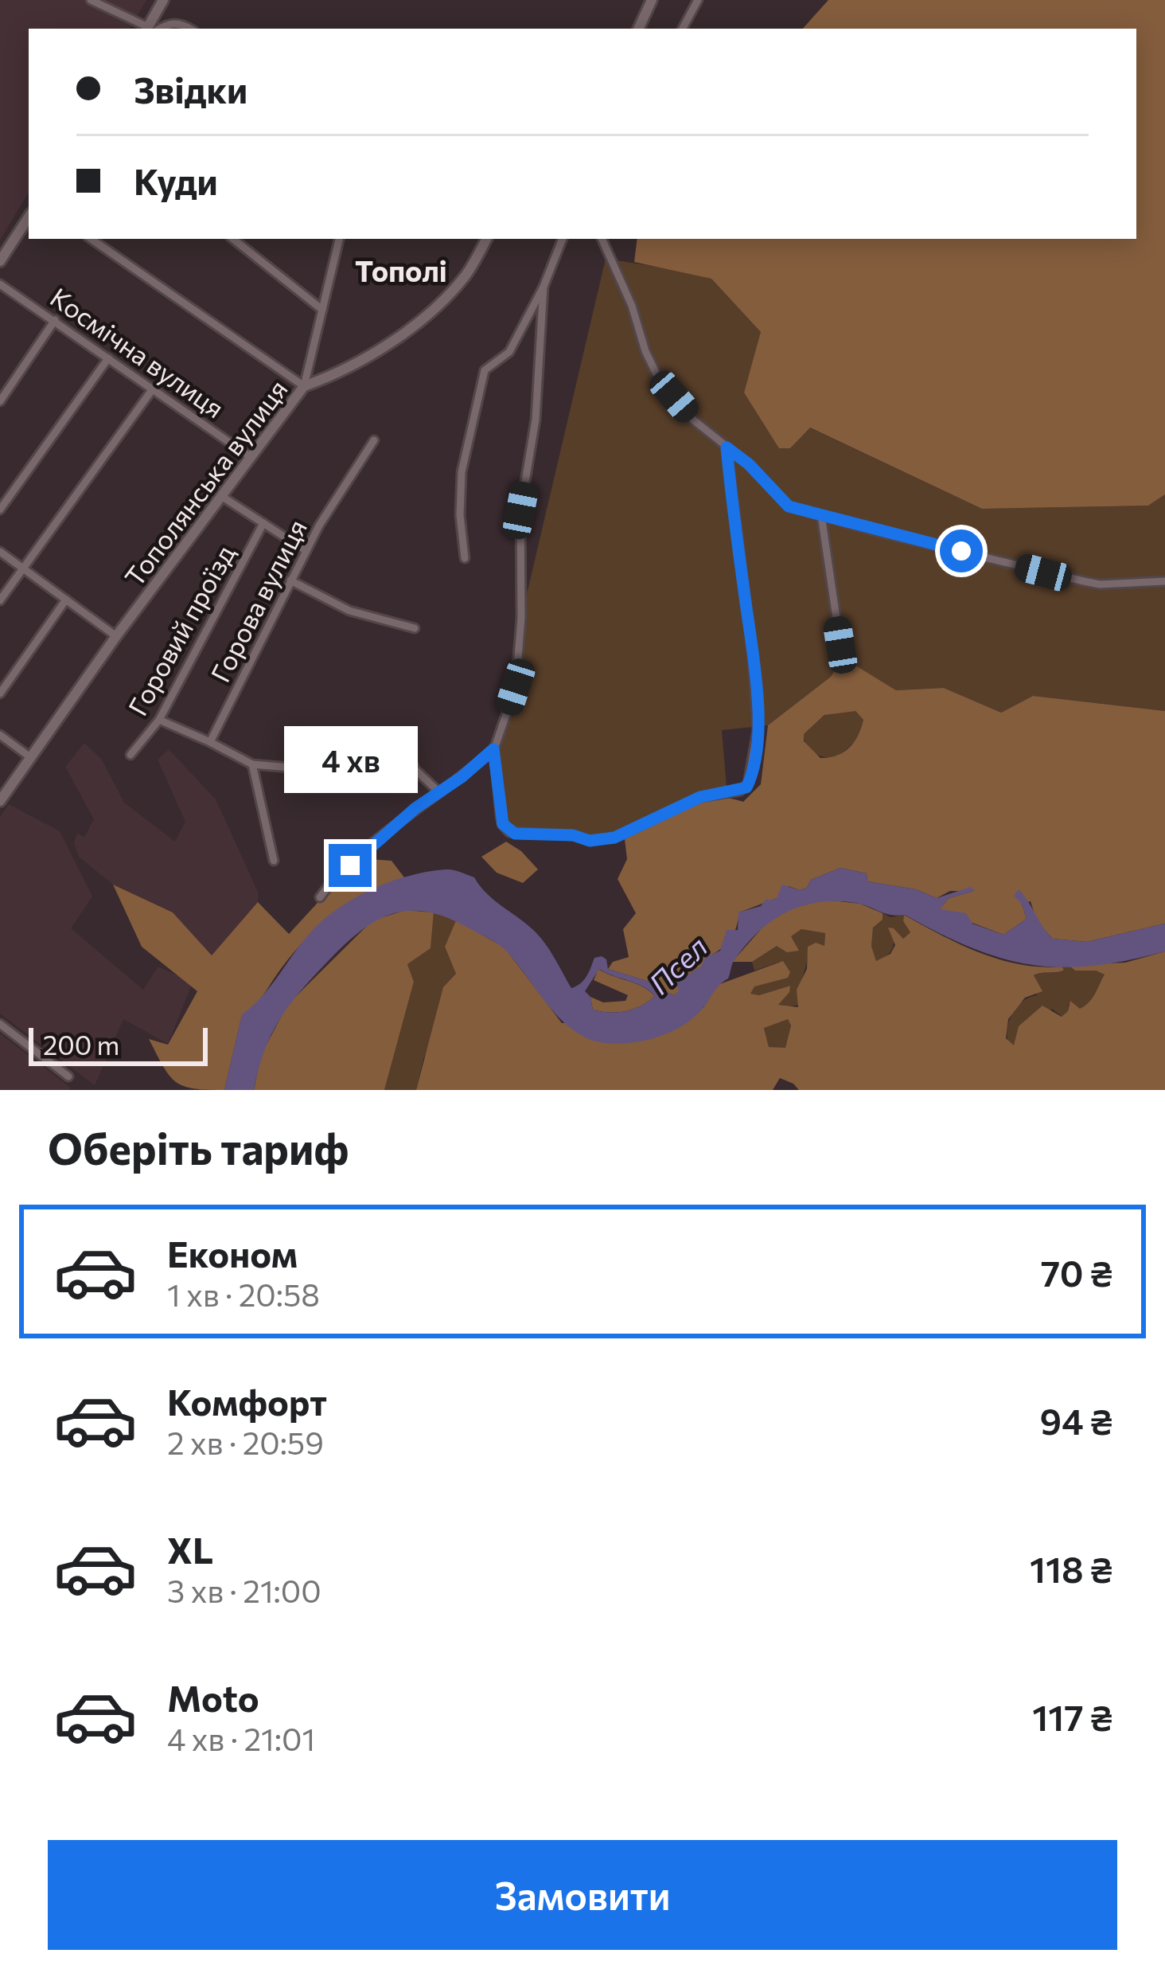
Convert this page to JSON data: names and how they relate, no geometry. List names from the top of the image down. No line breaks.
{"streets":{"street":["Космічна вулиця","Тополянська вулиця","Горова вулиця","Горовий проїзд"]},"crossings":[["Космічна вулиця","Тополянська вулиця"]],"districts":["Тополі"],"water":["Псел"],"scale_bar":"200 m","page":{"banner":["Звідки","Куди"],"bubble":"4 хв","scale":"200 m","heading":"Оберіть тариф","list":[{"name":"Економ","note":"1 хв · 20:58","value":"70 ₴"},{"name":"Комфорт","note":"2 хв · 20:59","value":"94 ₴"},{"name":"XL","note":"3 хв · 21:00","value":"118 ₴"},{"name":"Moto","note":"4 хв · 21:01","value":"117 ₴"}],"buttons":"Замовити"}}
